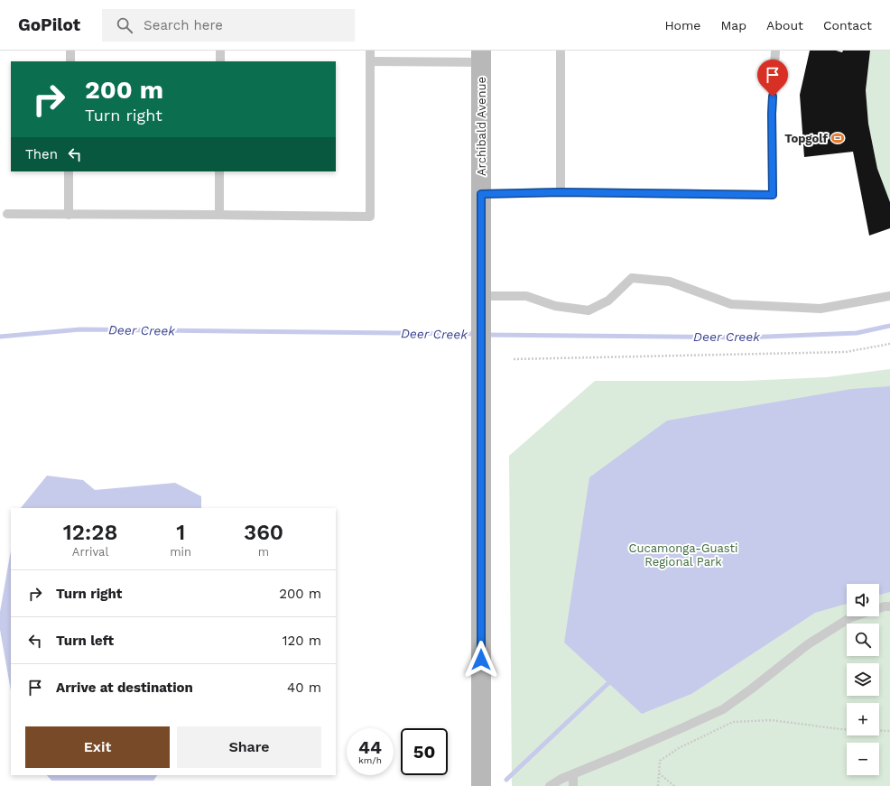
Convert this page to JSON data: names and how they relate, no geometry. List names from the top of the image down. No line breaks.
{"streets":{"main road":["Archibald Avenue"]},"water":["Deer Creek"],"parks":["Cucamonga-Guasti Regional Park"],"places":{"sports":["Topgolf"]},"page":{"header":"GoPilot","search":"Search here","nav":["Home","Map","About","Contact"],"turn":["200 m","Turn right"],"then":"Then","eta":["12:28","Arrival","1","min","360","m"],"list":[{"name":"Turn right","value":"200 m"},{"name":"Turn left","value":"120 m"},{"name":"Arrive at destination","value":"40 m"}],"map_buttons":["+","−"],"buttons":["Exit","Share"],"speed":"44 km/h","limit":"50"}}
